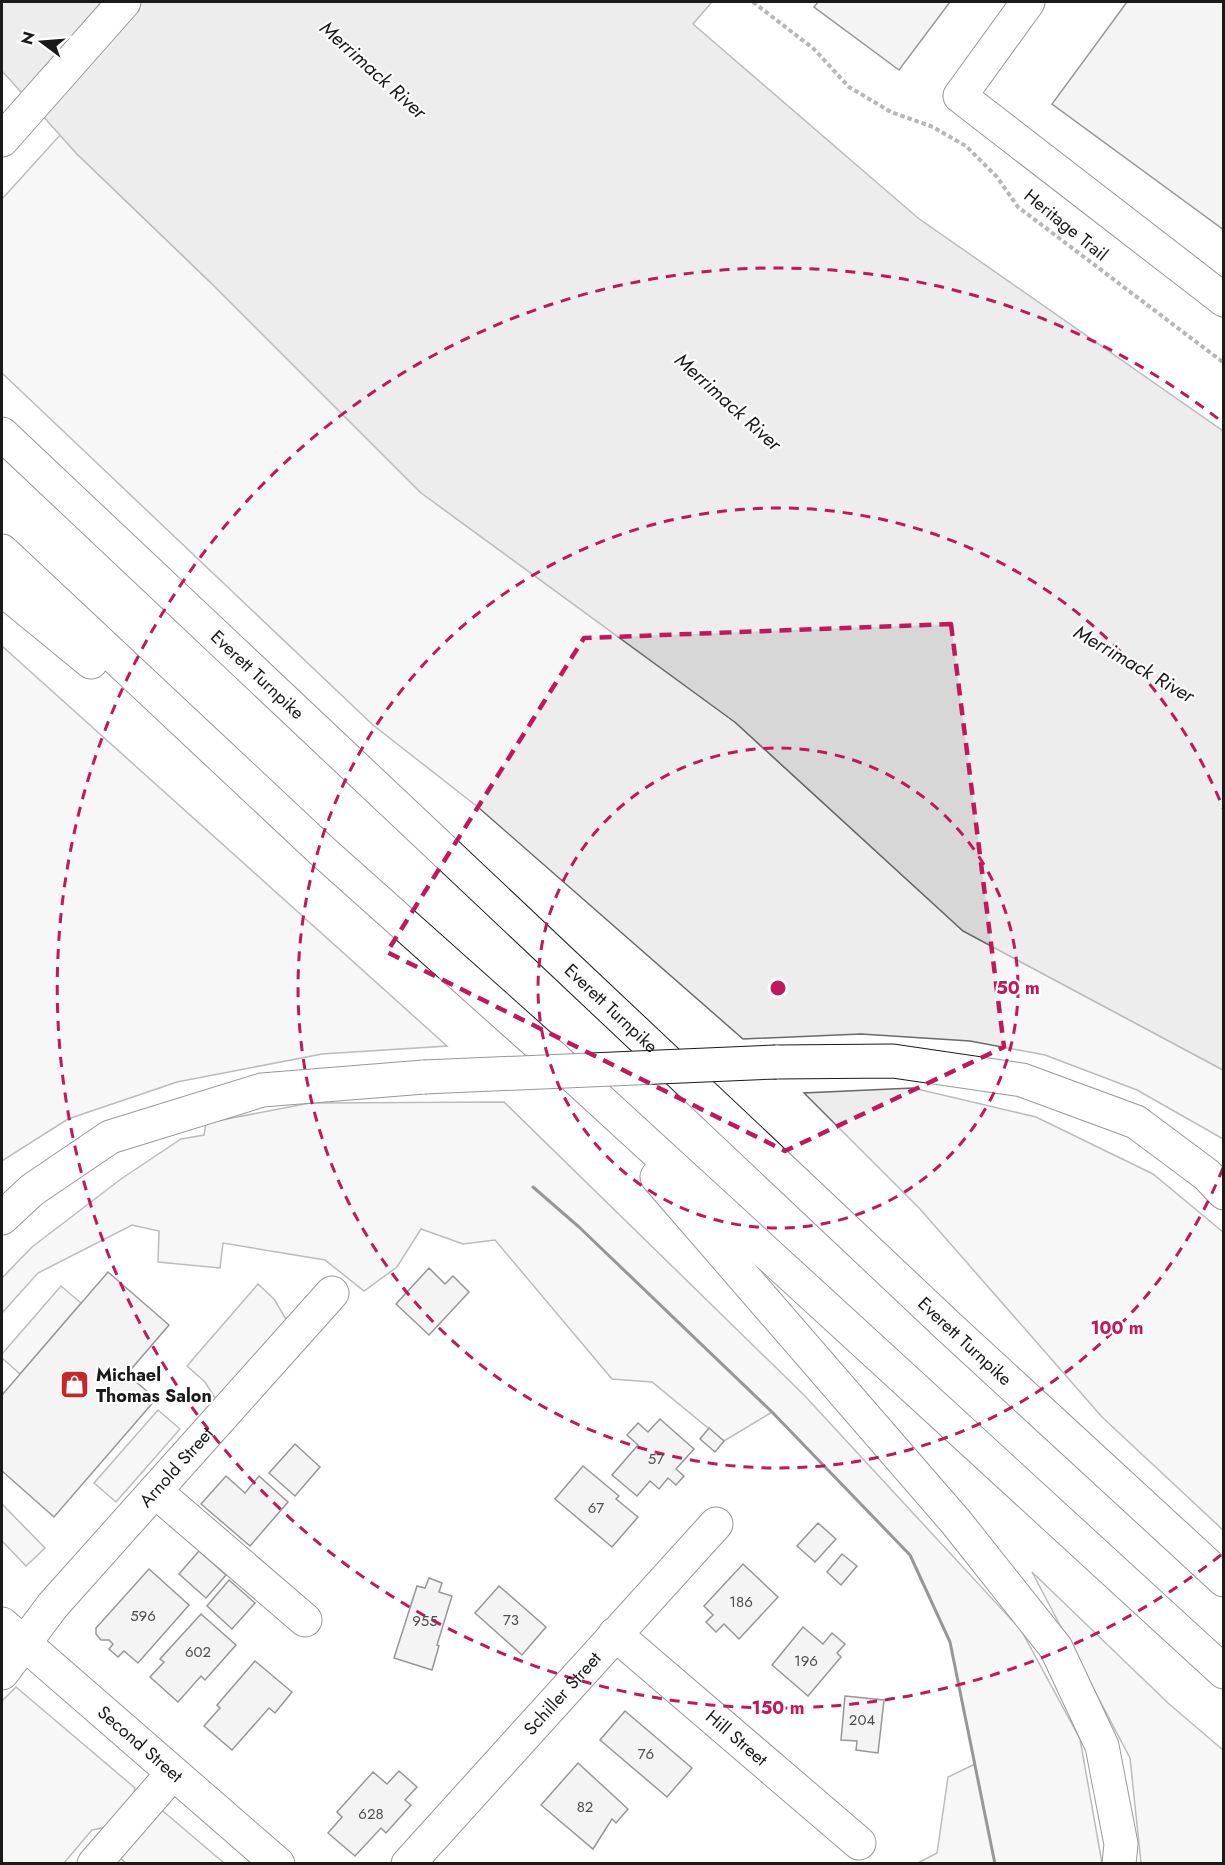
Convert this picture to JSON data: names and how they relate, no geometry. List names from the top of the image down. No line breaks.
{"streets":{"main road":["Everett Turnpike","Arnold Street","Schiller Street","Hill Street","Second Street"],"path":["Heritage Trail"]},"crossings":[["Arnold Street","Second Street"],["Schiller Street","Hill Street"]],"water":["Merrimack River"],"places":{"shop":["Michael Thomas Salon"]},"house_numbers":["57","67","186","596","73","955","602","196","204","76","82","628"],"north":"left","rings":["50 m","100 m","150 m"]}
